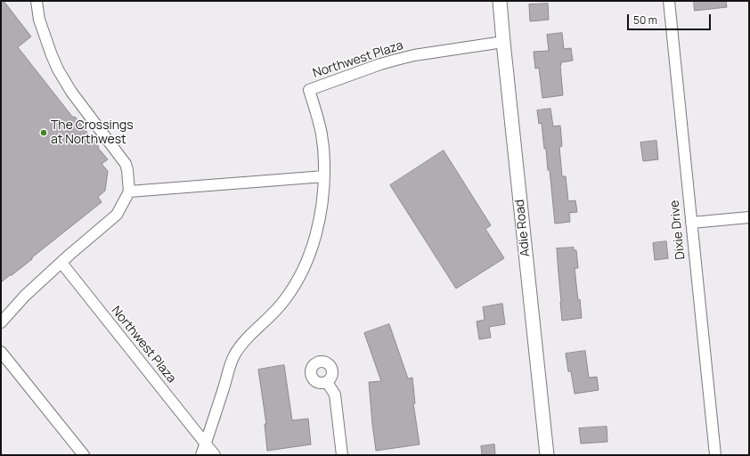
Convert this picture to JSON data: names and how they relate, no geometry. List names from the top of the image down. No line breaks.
{"streets":{"street":["Northwest Plaza","Adie Road","Dixie Drive"]},"crossings":[["Northwest Plaza","Adie Road"]],"places":["The Crossings at Northwest"],"scale_bar":"50 m"}
